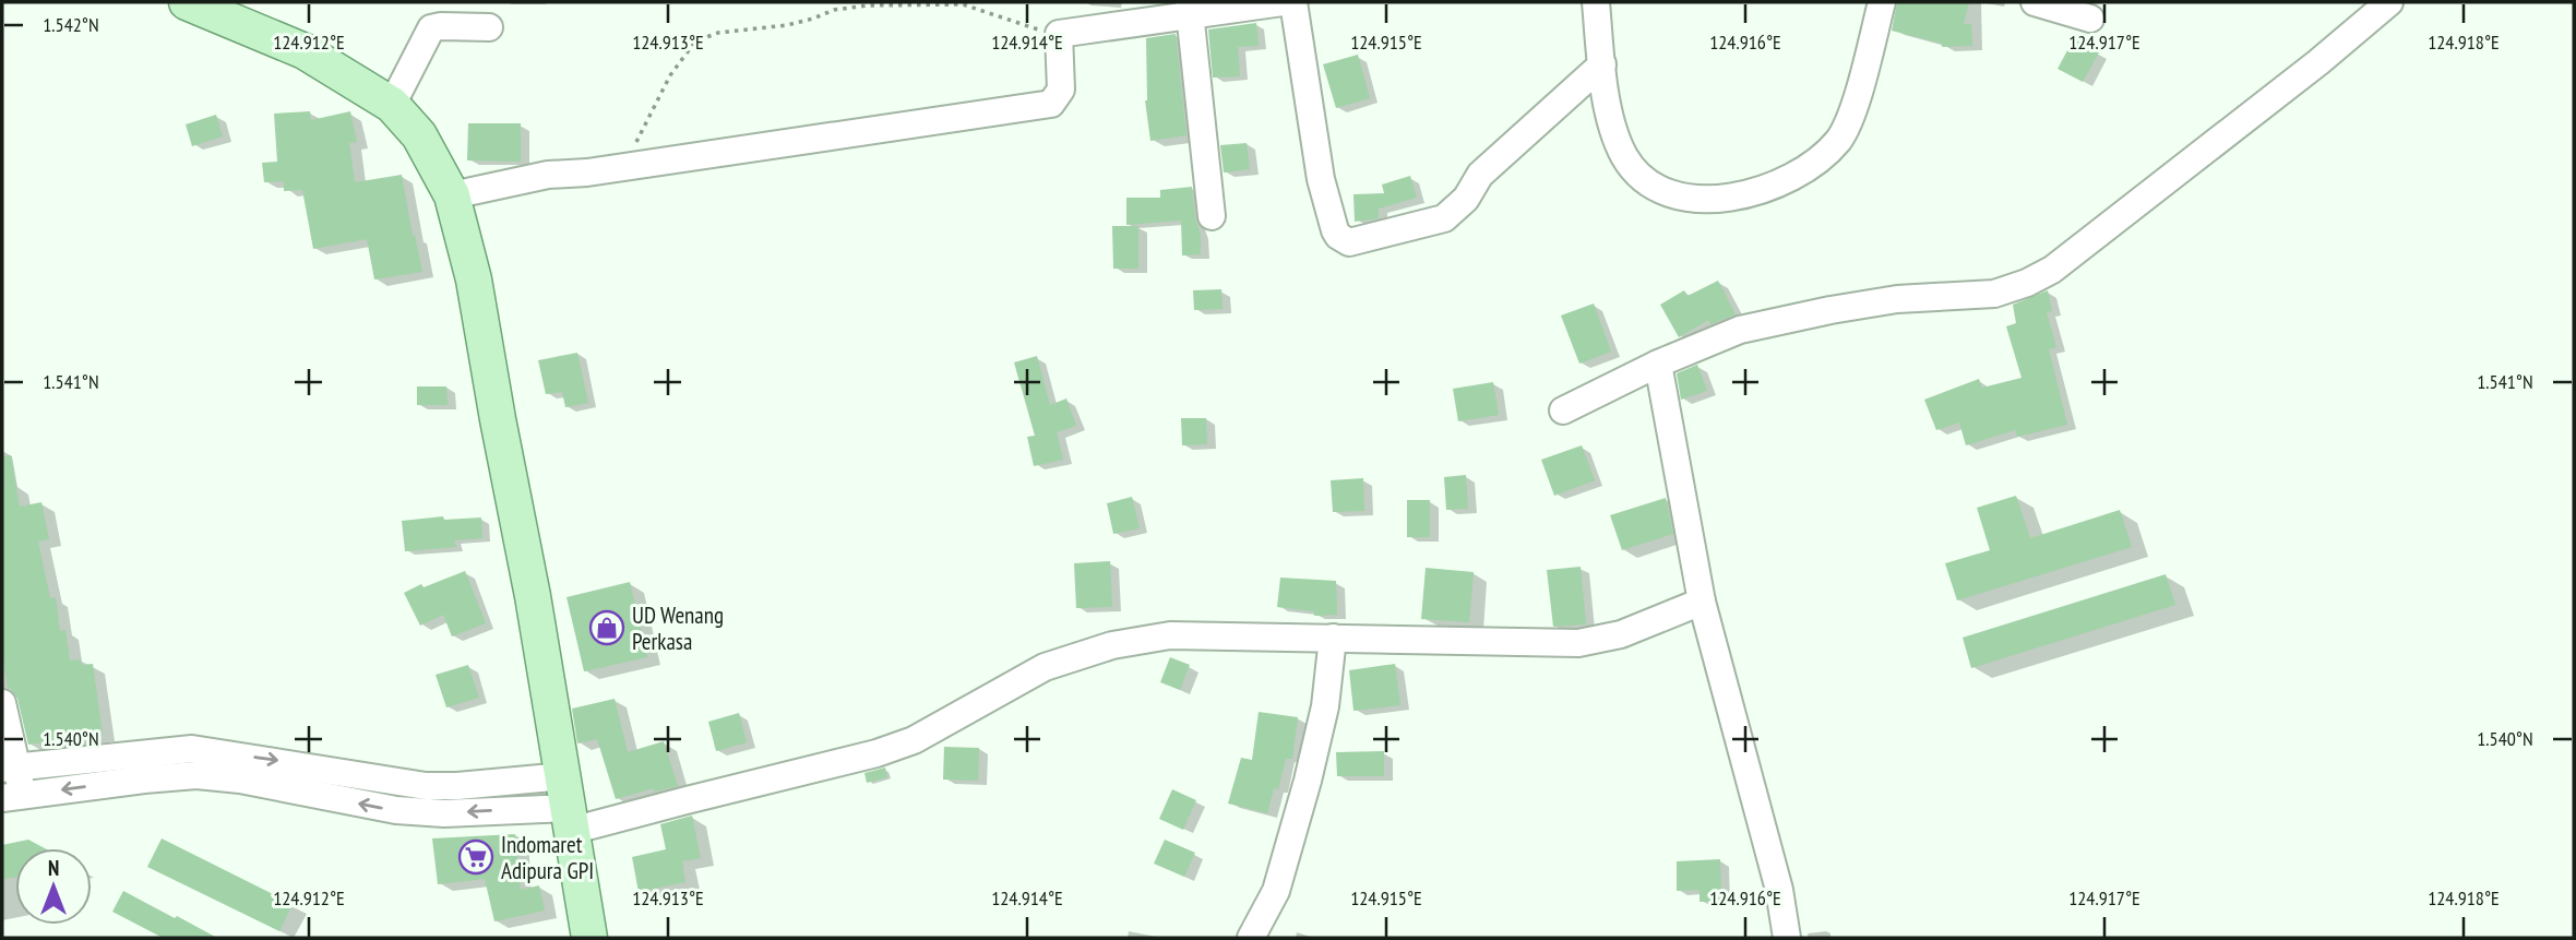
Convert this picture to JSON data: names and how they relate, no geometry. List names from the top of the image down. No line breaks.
{"places":{"shop":["UD Wenang Perkasa"],"supermarket":["Indomaret Adipura GPI"]},"north":"top","coordinates":["1.542°N","124.912°E","124.913°E","124.914°E","124.915°E","124.916°E","124.917°E","124.918°E","1.541°N","1.540°N"]}
